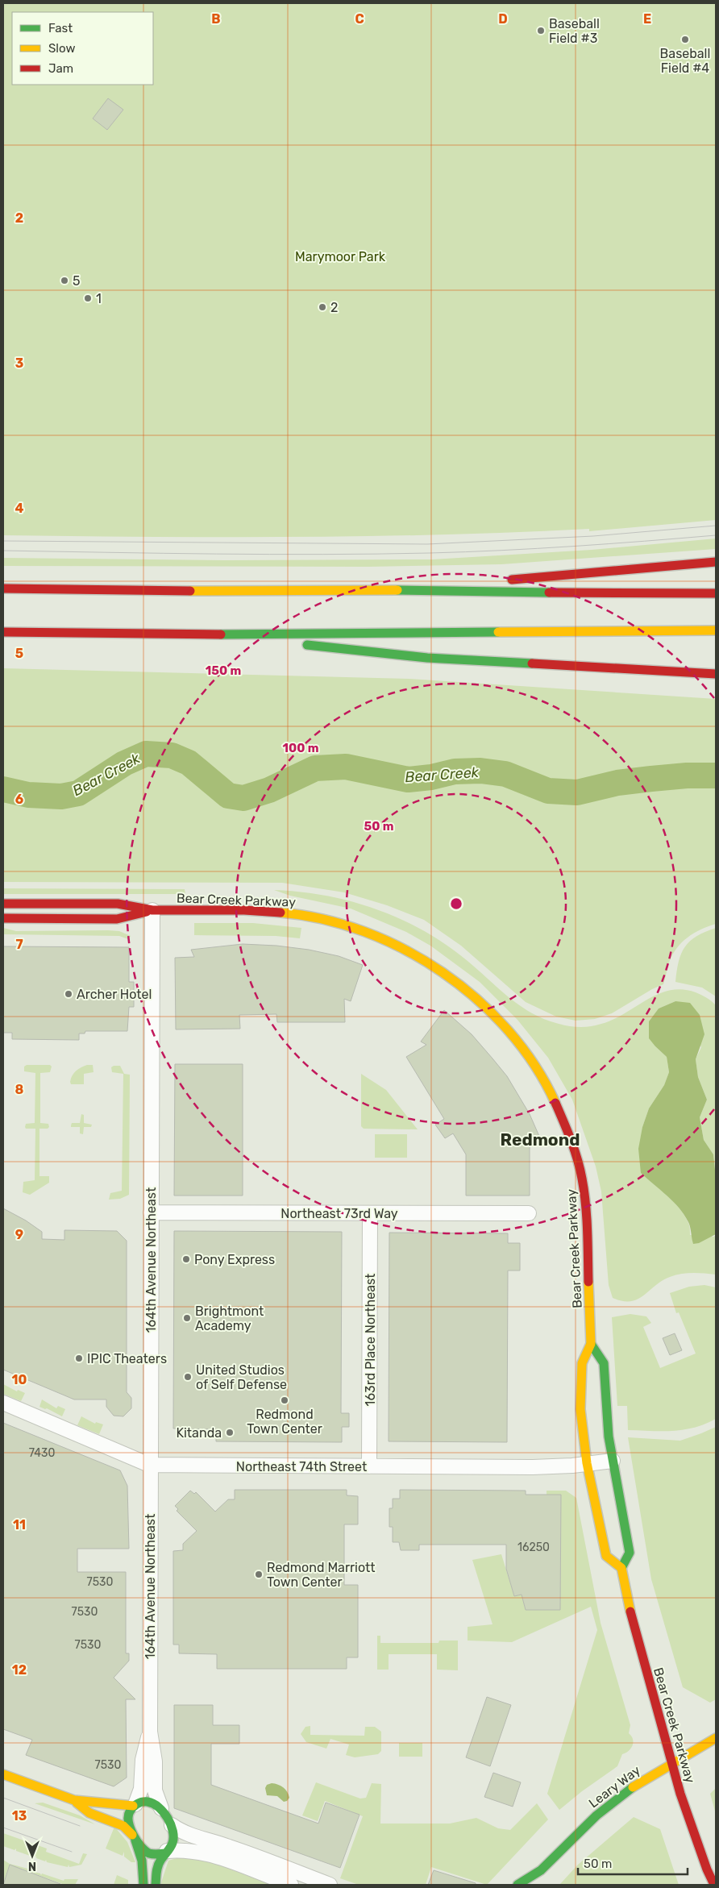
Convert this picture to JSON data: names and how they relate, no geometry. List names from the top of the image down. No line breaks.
{"streets":{"main road":["Bear Creek Parkway","Leary Way"],"street":["Northeast 73rd Way","164th Avenue Northeast","163rd Place Northeast","Northeast 74th Street"]},"crossings":[["Bear Creek Parkway","164th Avenue Northeast"],["Bear Creek Parkway","Northeast 74th Street"],["Bear Creek Parkway","Leary Way"],["Northeast 73rd Way","164th Avenue Northeast"],["Northeast 73rd Way","163rd Place Northeast"],["164th Avenue Northeast","Northeast 74th Street"],["163rd Place Northeast","Northeast 74th Street"]],"districts":["Redmond"],"water":["Bear Creek"],"parks":["Marymoor Park"],"places":["Baseball Field #3","Baseball Field #4","5","1","2","Archer Hotel","Pony Express","Brightmont Academy","IPIC Theaters","United Studios of Self Defense","Redmond Town Center","Kitanda","Redmond Marriott Town Center"],"house_numbers":["7430","16250","7530","7530","7530","7530"],"legend":["Fast","Slow","Jam"],"scale_bar":"50 m","north":"bottom","grid":{"columns":["B","C","D","E"],"rows":["2","3","4","5","6","7","8","9","10","11","12","13"]},"rings":["150 m","100 m","50 m"]}
